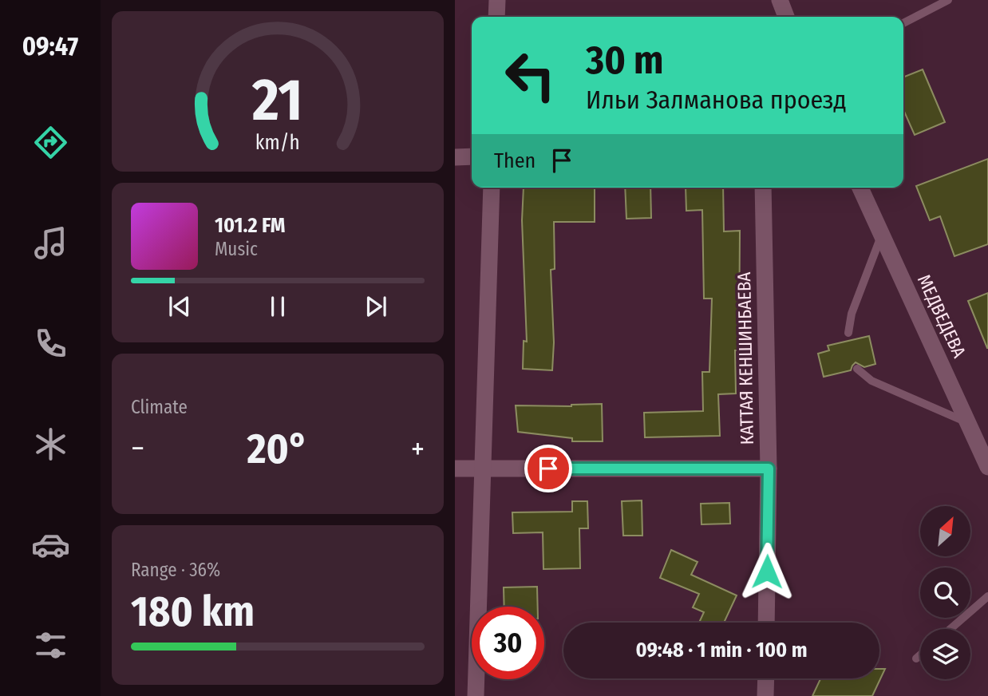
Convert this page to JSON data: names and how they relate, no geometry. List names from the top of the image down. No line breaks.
{"streets":{"street":["МЕДВЕДЕВА","КАТТАЯ КЕНШИНБАЕВА"]},"north":"top right","page":{"tabs":"09:47","turn":["30 m","Ильи Залманова проезд"],"then":"Then","song":["101.2 FM","Music"],"tile":["Climate",["Range · 36%","180 km"]],"heat":["−","20°","+"],"limit":"30","trip":"09:48 · 1 min · 100 m","gauge":["21","km/h"]}}
